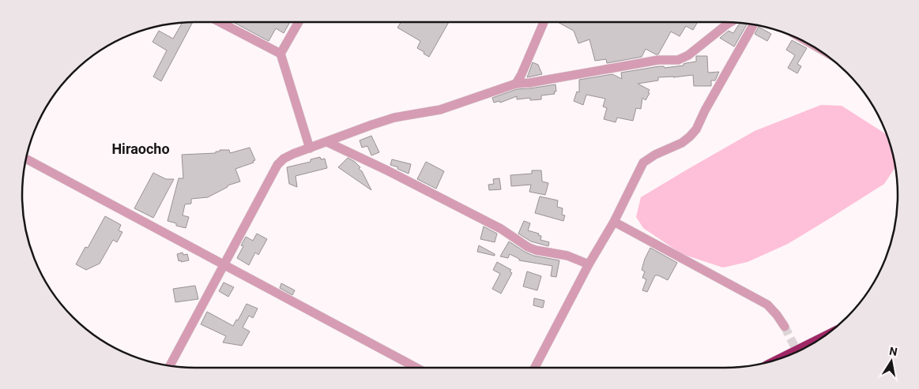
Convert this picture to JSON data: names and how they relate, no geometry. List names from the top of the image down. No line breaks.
{"districts":["Hiraocho"],"north":"top"}
